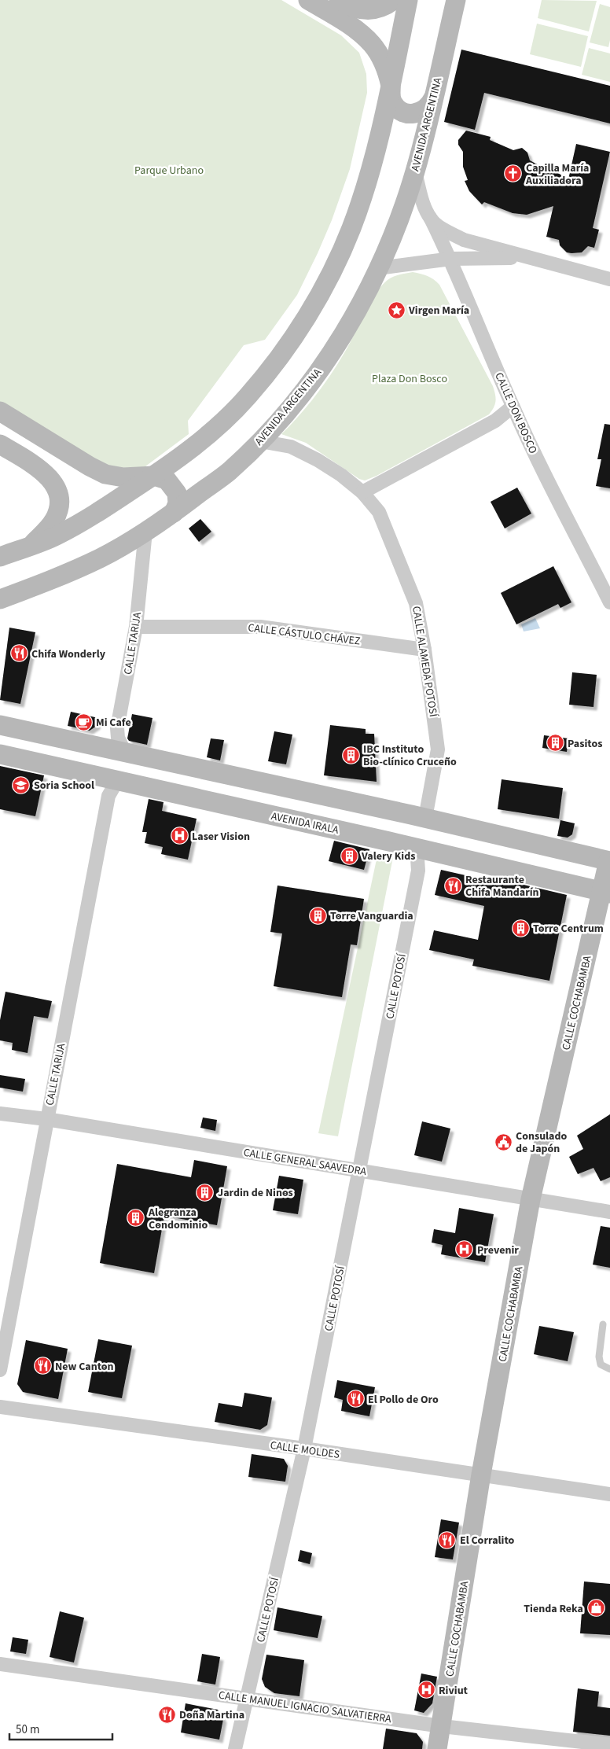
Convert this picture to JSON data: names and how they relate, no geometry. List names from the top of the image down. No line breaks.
{"streets":{"main road":["AVENIDA ARGENTINA","AVENIDA IRALA","CALLE COCHABAMBA"],"street":["CALLE DON BOSCO","CALLE CÁSTULO CHÁVEZ","CALLE TARIJA","CALLE ALAMEDA POTOSÍ","CALLE POTOSÍ","CALLE GENERAL SAAVEDRA","CALLE MOLDES","CALLE MANUEL IGNACIO SALVATIERRA"]},"crossings":[["AVENIDA ARGENTINA","CALLE DON BOSCO"],["AVENIDA ARGENTINA","CALLE TARIJA"],["AVENIDA ARGENTINA","CALLE ALAMEDA POTOSÍ"],["CALLE CÁSTULO CHÁVEZ","CALLE TARIJA"],["CALLE CÁSTULO CHÁVEZ","CALLE ALAMEDA POTOSÍ"],["CALLE TARIJA","AVENIDA IRALA"],["CALLE TARIJA","CALLE GENERAL SAAVEDRA"],["AVENIDA IRALA","CALLE POTOSÍ"],["AVENIDA IRALA","CALLE COCHABAMBA"],["CALLE POTOSÍ","CALLE GENERAL SAAVEDRA"],["CALLE POTOSÍ","CALLE MOLDES"],["CALLE POTOSÍ","CALLE MANUEL IGNACIO SALVATIERRA"],["CALLE COCHABAMBA","CALLE GENERAL SAAVEDRA"],["CALLE COCHABAMBA","CALLE MOLDES"],["CALLE COCHABAMBA","CALLE MANUEL IGNACIO SALVATIERRA"]],"parks":["Parque Urbano","Plaza Don Bosco"],"places":{"church":["Capilla María Auxiliadora"],"place":["Virgen María"],"restaurant":["Chifa Wonderly","Restaurante Chifa Mandarín","New Canton","El Pollo de Oro","El Corralito","Doña Martina"],"cafe":["Mi Cafe"],"building":["Pasitos","IBC Instituto Bio-clínico Cruceño","Valery Kids","Torre Vanguardia","Torre Centrum","Jardin de Ninos","Alegranza Condominio"],"school or university":["Soria School"],"hospital":["Laser Vision","Prevenir","Riviut"],"public building":["Consulado de Japón"],"shop":["Tienda Reka"]},"scale_bar":"50 m"}
